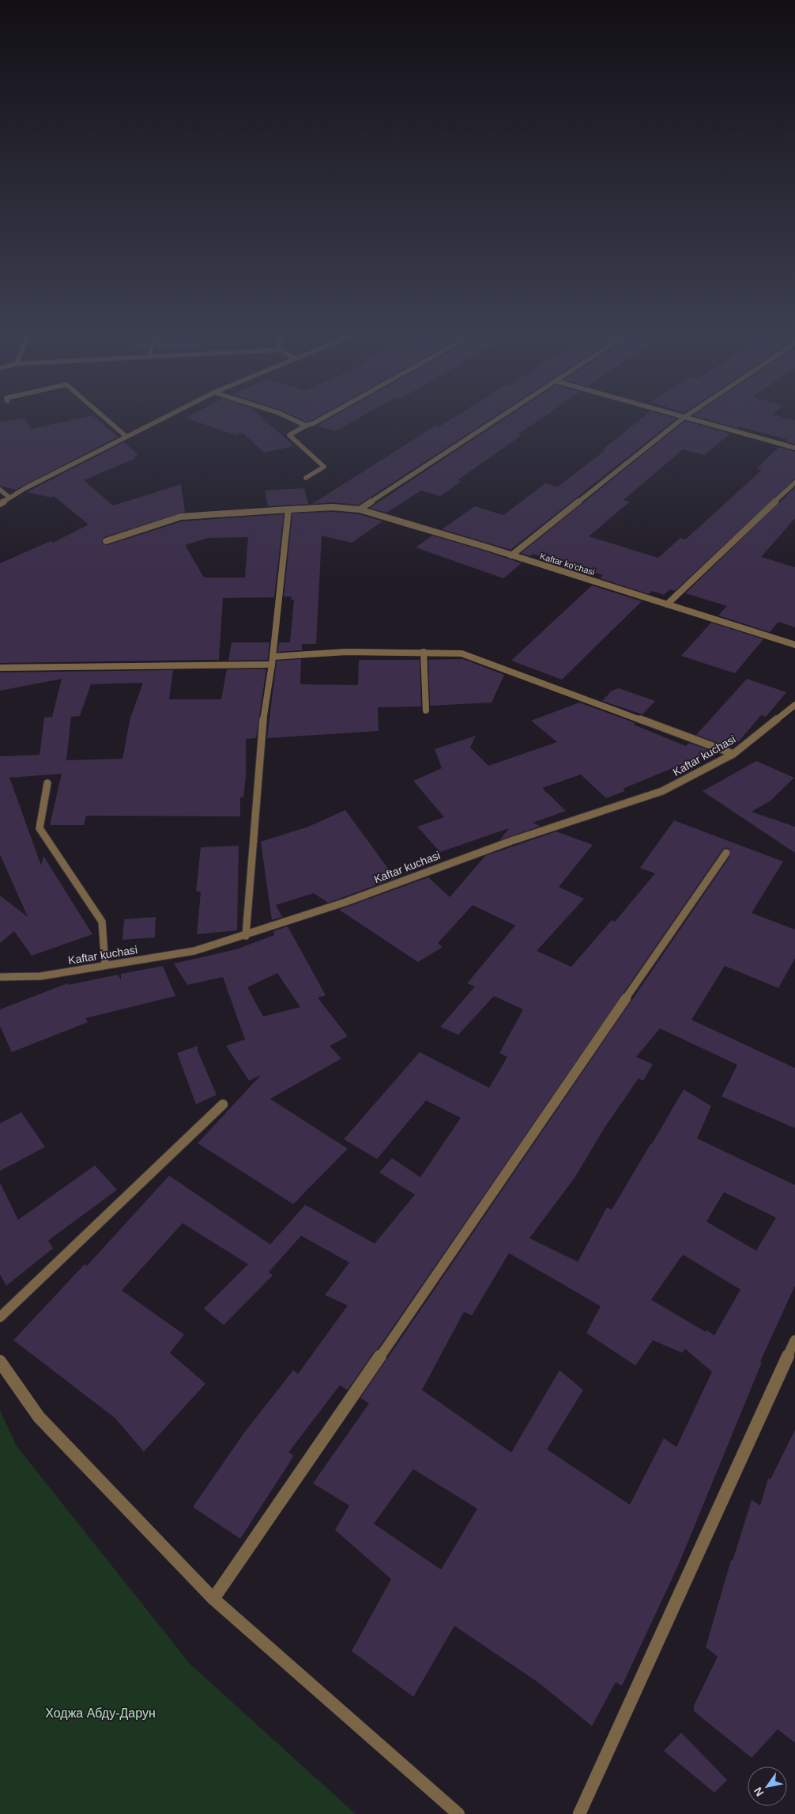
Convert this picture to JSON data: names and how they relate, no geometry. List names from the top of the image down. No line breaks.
{"streets":{"street":["Kaftar ko'chasi","Kaftar kuchasi"]},"parks":["Ходжа Абду-Дарун"],"north":"bottom left"}
